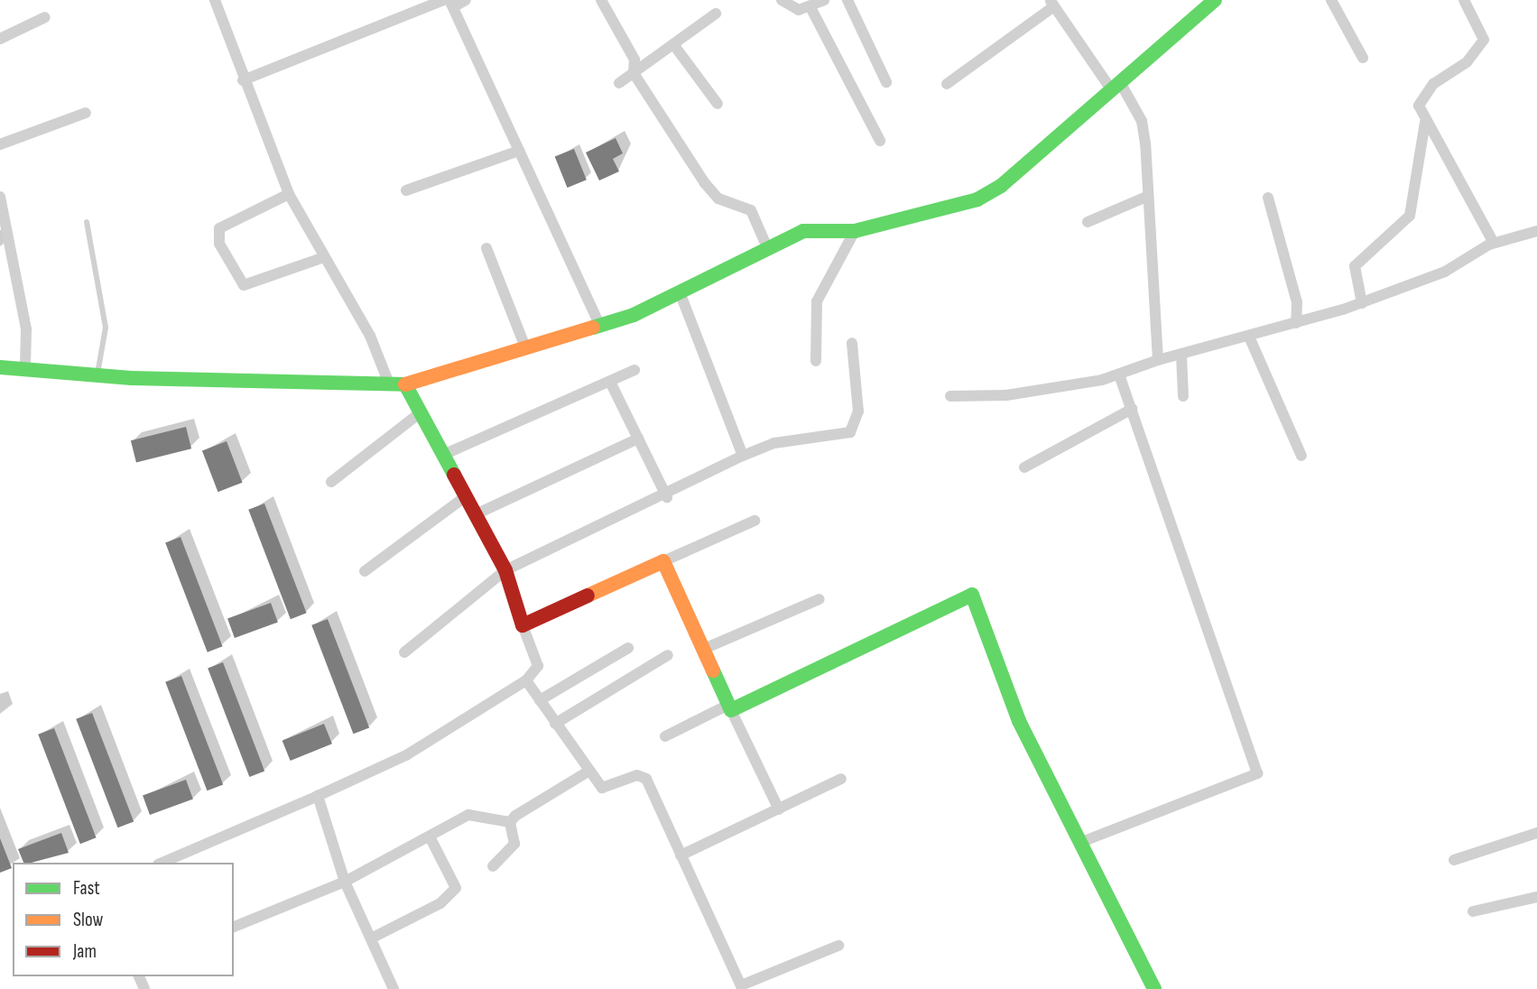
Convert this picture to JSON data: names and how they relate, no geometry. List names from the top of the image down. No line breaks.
{"legend":["Fast","Slow","Jam"]}
